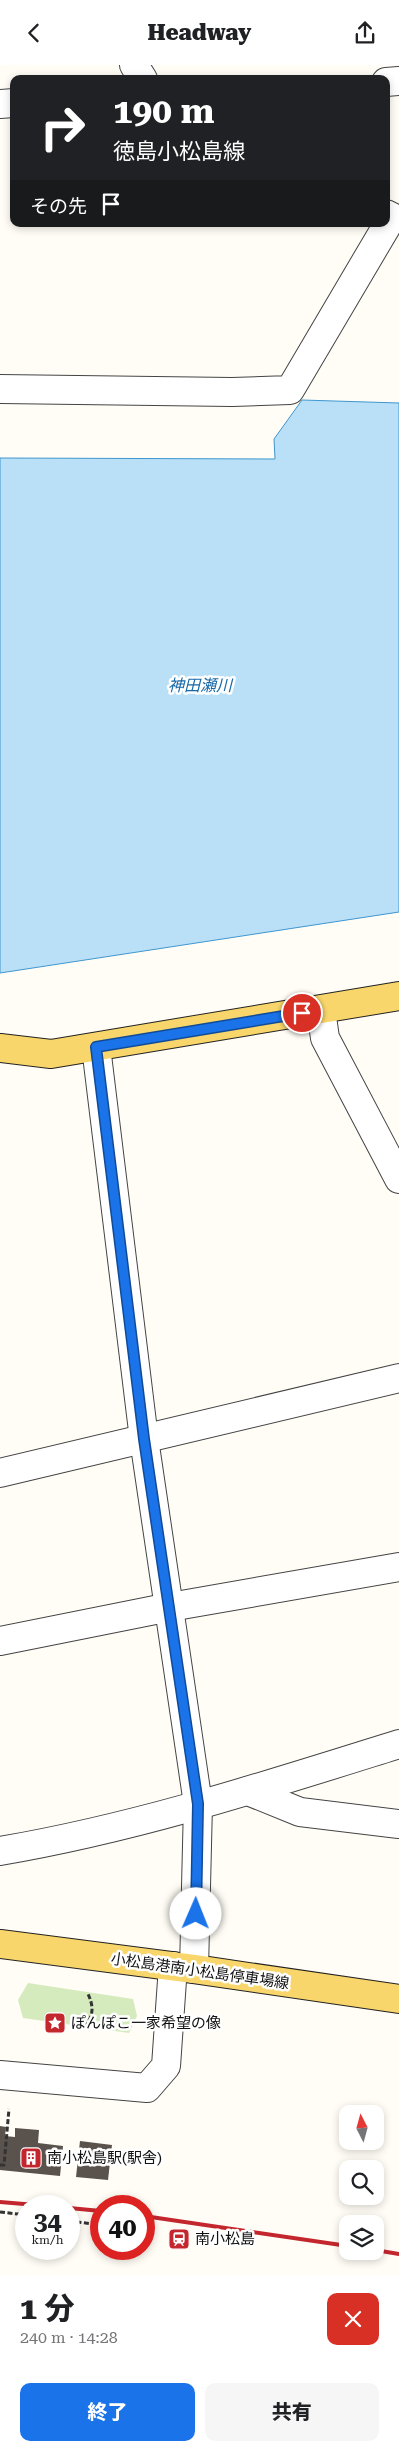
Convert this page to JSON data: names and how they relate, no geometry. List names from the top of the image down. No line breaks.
{"streets":{"main road":["小松島港南小松島停車場線"]},"water":["神田瀬川"],"places":{"place":["ぽんぽこ一家希望の像"],"building":["南小松島駅(駅舎)"],"station":["南小松島"]},"north":"top","page":{"header":"Headway","turn":["190 m","徳島小松島線"],"then":"その先","speed":"34 km/h","limit":"40","heading":["1 分","240 m · 14:28"],"buttons":["終了","共有"]}}
